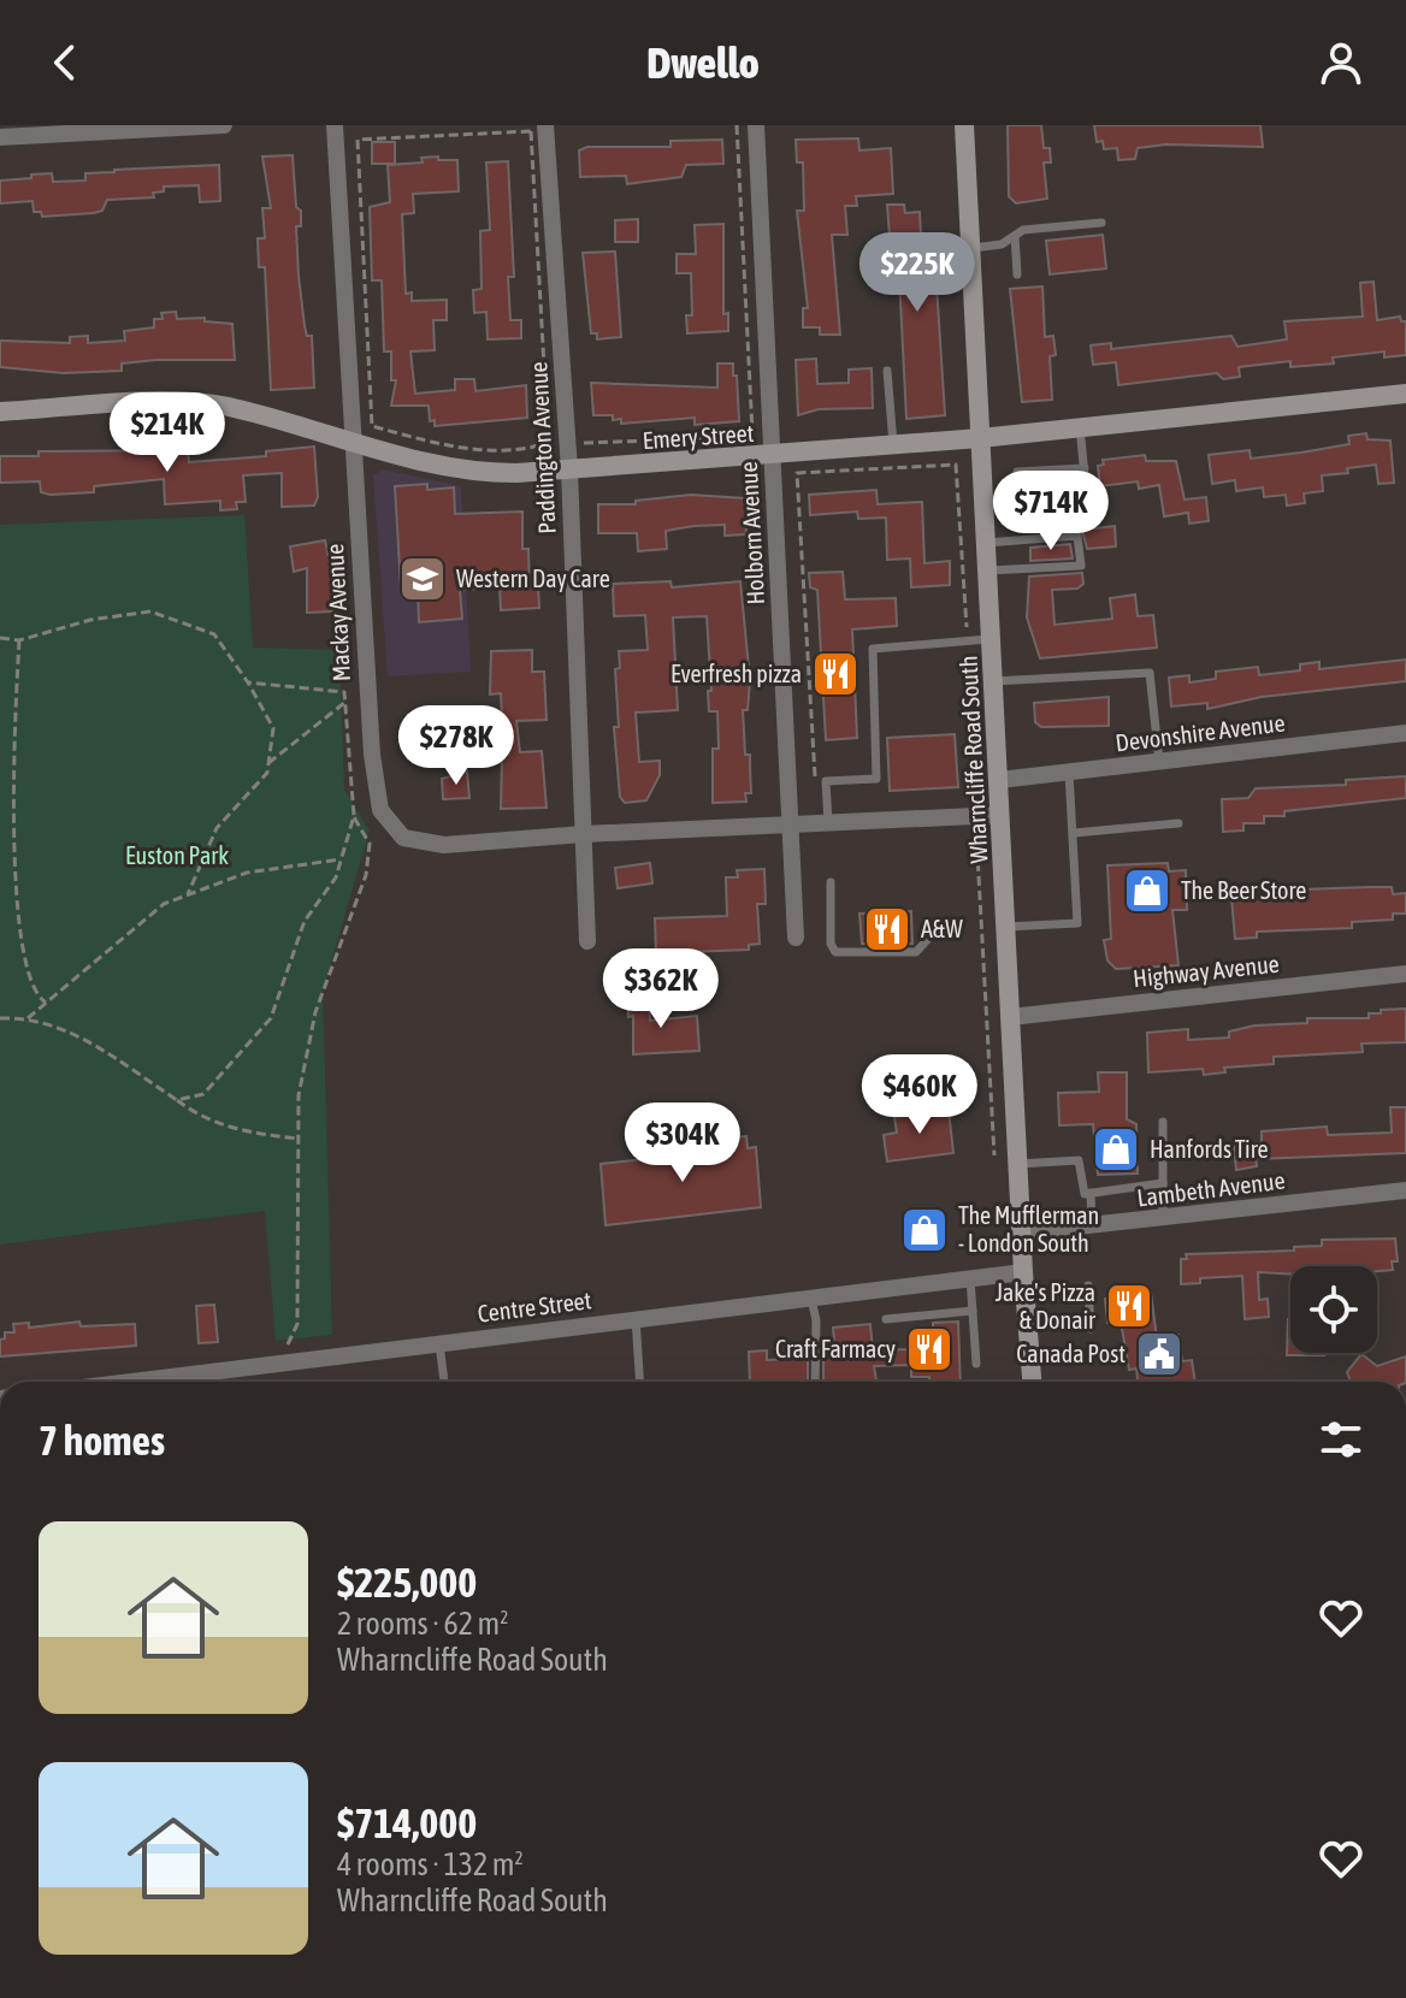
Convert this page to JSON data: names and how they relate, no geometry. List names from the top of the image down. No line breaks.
{"streets":{"street":["Emery Street","Paddington Avenue","Holborn Avenue","Mackay Avenue","Devonshire Avenue","Wharncliffe Road South","Highway Avenue","Lambeth Avenue","Centre Street"]},"crossings":[["Emery Street","Paddington Avenue"],["Emery Street","Holborn Avenue"],["Emery Street","Mackay Avenue"],["Emery Street","Wharncliffe Road South"],["Paddington Avenue","Mackay Avenue"],["Holborn Avenue","Mackay Avenue"],["Mackay Avenue","Wharncliffe Road South"],["Devonshire Avenue","Wharncliffe Road South"],["Wharncliffe Road South","Highway Avenue"],["Wharncliffe Road South","Lambeth Avenue"],["Wharncliffe Road South","Centre Street"]],"parks":["Euston Park"],"places":{"school or university":["Western Day Care"],"restaurant":["Everfresh pizza","A&W","Jake's Pizza & Donair","Craft Farmacy"],"shop":["The Beer Store","Hanfords Tire","The Mufflerman - London South"],"public building":["Canada Post"]},"page":{"header":"Dwello","price":["$225K","$214K","$714K","$278K","$362K","$460K","$304K"],"heading":"7 homes","list":[{"name":"$225,000","note":"2 rooms · 62 m² · Wharncliffe Road South"},{"name":"$714,000","note":"4 rooms · 132 m² · Wharncliffe Road South"}]}}
